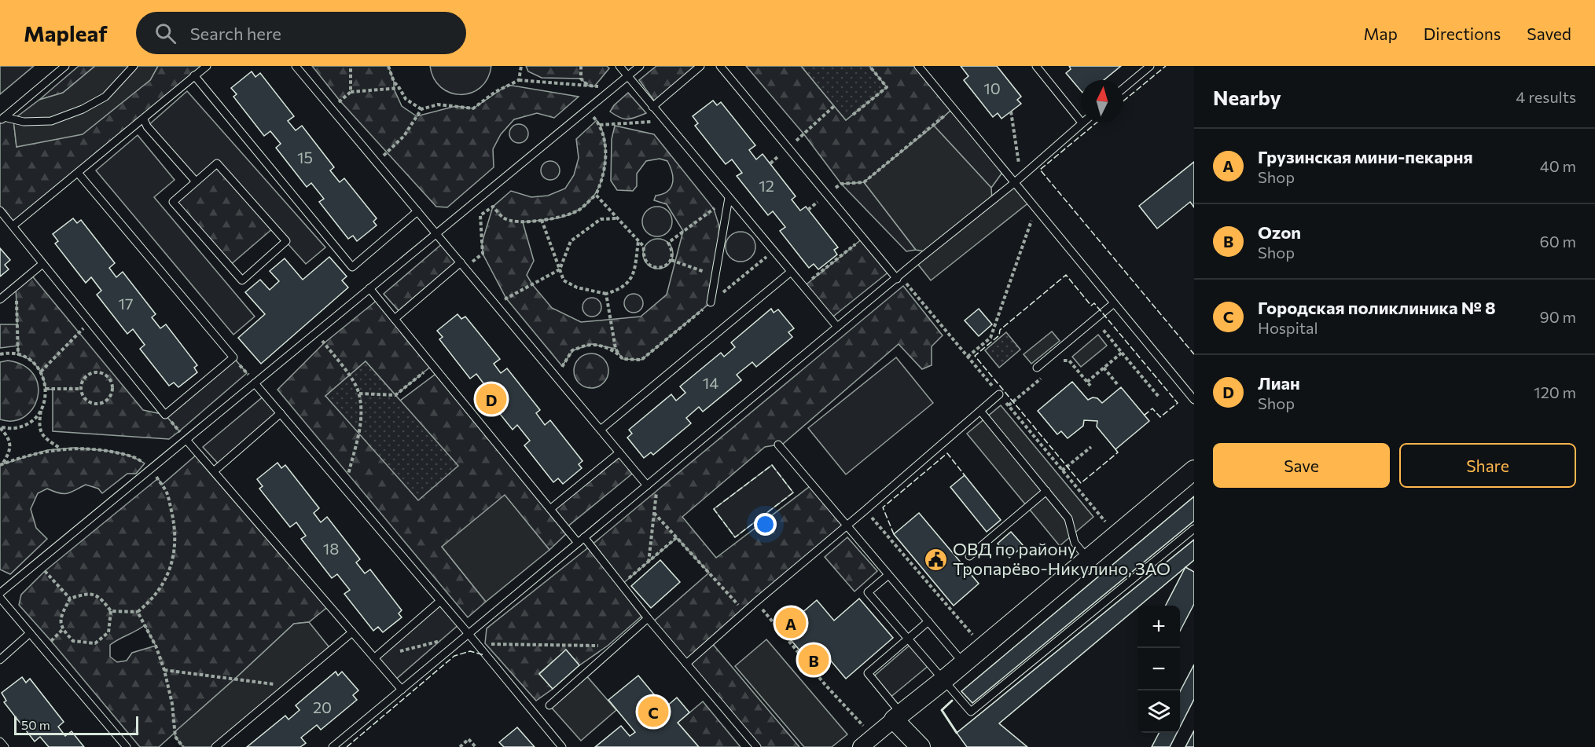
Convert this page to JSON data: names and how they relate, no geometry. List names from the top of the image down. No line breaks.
{"places":{"public building":["ОВД по району Тропарёво-Никулино, ЗАО"]},"house_numbers":["10","15","12","17","14","18","20"],"scale_bar":"50 m","north":"top","page":{"header":"Mapleaf","search":"Search here","nav":["Map","Directions","Saved"],"heading":["Nearby","4 results"],"list":[{"mark":"A","name":"Грузинская мини-пекарня","note":"Shop","value":"40 m"},{"mark":"B","name":"Ozon","note":"Shop","value":"60 m"},{"mark":"C","name":"Городская поликлиника № 8","note":"Hospital","value":"90 m"},{"mark":"D","name":"Лиан","note":"Shop","value":"120 m"}],"pins":["D","A","B","C"],"buttons":["Save","Share"],"map_buttons":["+","−"],"scale":"50 m"}}
